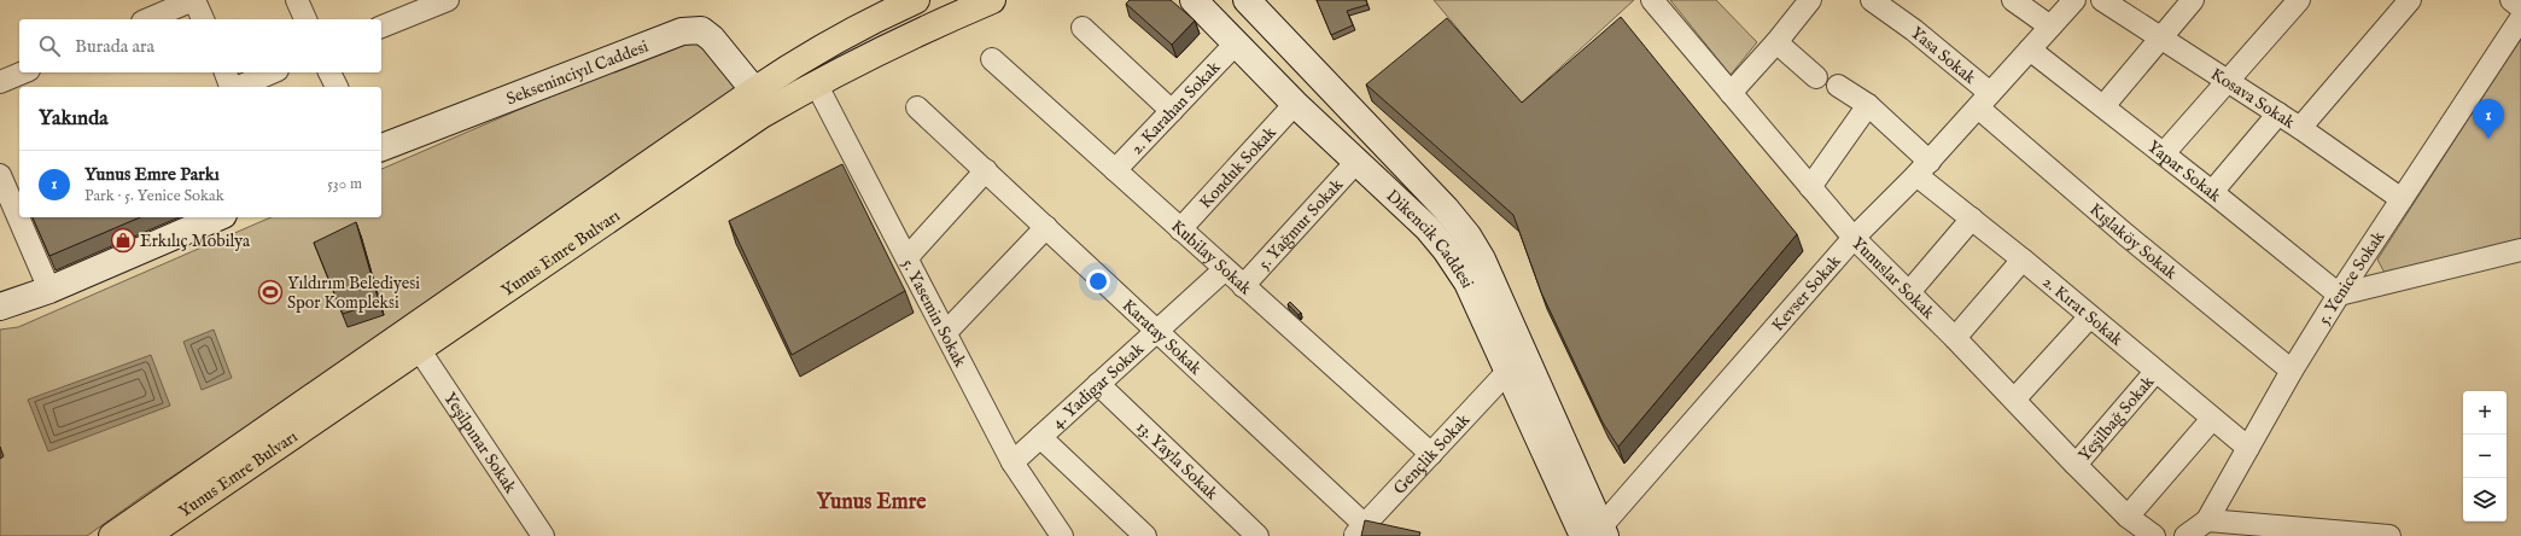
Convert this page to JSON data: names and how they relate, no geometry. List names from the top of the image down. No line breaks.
{"streets":{"main road":["Sekseninciyıl Caddesi","Dikencik Caddesi","Yunus Emre Bulvarı"],"street":["Yasa Sokak","Kosava Sokak","2. Karahan Sokak","Konduk Sokak","Yapar Sokak","5. Yağmur Sokak","Kışlaköy Sokak","Kubilay Sokak","Yunuslar Sokak","5. Yenice Sokak","Kevser Sokak","2. Kırat Sokak","5. Yasemin Sokak","Karatay Sokak","4. Yadigar Sokak","Yeşilbağ Sokak","Yeşilpınar Sokak","Gençlik Sokak","13. Yayla Sokak"]},"crossings":[["Yasa Sokak","Kışlaköy Sokak"],["Yasa Sokak","Kevser Sokak"],["Sekseninciyıl Caddesi","Yunus Emre Bulvarı"],["Kosava Sokak","5. Yenice Sokak"],["2. Karahan Sokak","Dikencik Caddesi"],["2. Karahan Sokak","Kubilay Sokak"],["Konduk Sokak","Dikencik Caddesi"],["Konduk Sokak","Kubilay Sokak"],["Yapar Sokak","5. Yenice Sokak"],["Yapar Sokak","Kevser Sokak"],["5. Yağmur Sokak","Dikencik Caddesi"],["5. Yağmur Sokak","Kubilay Sokak"],["Dikencik Caddesi","Kevser Sokak"],["Dikencik Caddesi","Gençlik Sokak"],["Kışlaköy Sokak","5. Yenice Sokak"],["Kışlaköy Sokak","Kevser Sokak"],["Yunus Emre Bulvarı","5. Yasemin Sokak"],["Yunus Emre Bulvarı","Yeşilpınar Sokak"],["Kubilay Sokak","4. Yadigar Sokak"],["Kubilay Sokak","Gençlik Sokak"],["Yunuslar Sokak","Kevser Sokak"],["Yunuslar Sokak","Yeşilbağ Sokak"],["5. Yenice Sokak","2. Kırat Sokak"],["Kevser Sokak","2. Kırat Sokak"],["2. Kırat Sokak","Yeşilbağ Sokak"],["5. Yasemin Sokak","4. Yadigar Sokak"],["Karatay Sokak","4. Yadigar Sokak"],["Karatay Sokak","Gençlik Sokak"],["4. Yadigar Sokak","13. Yayla Sokak"]],"districts":["Yunus Emre"],"places":{"shop":["Erkılıç Mobilya"],"sports":["Yıldırım Belediyesi Spor Kompleksi"]},"page":{"search":"Burada ara","heading":"Yakında","pins":"1","list":[{"mark":"1","name":"Yunus Emre Parkı","note":"Park · 5. Yenice Sokak","value":"530 m"}],"map_buttons":["+","−"]}}
